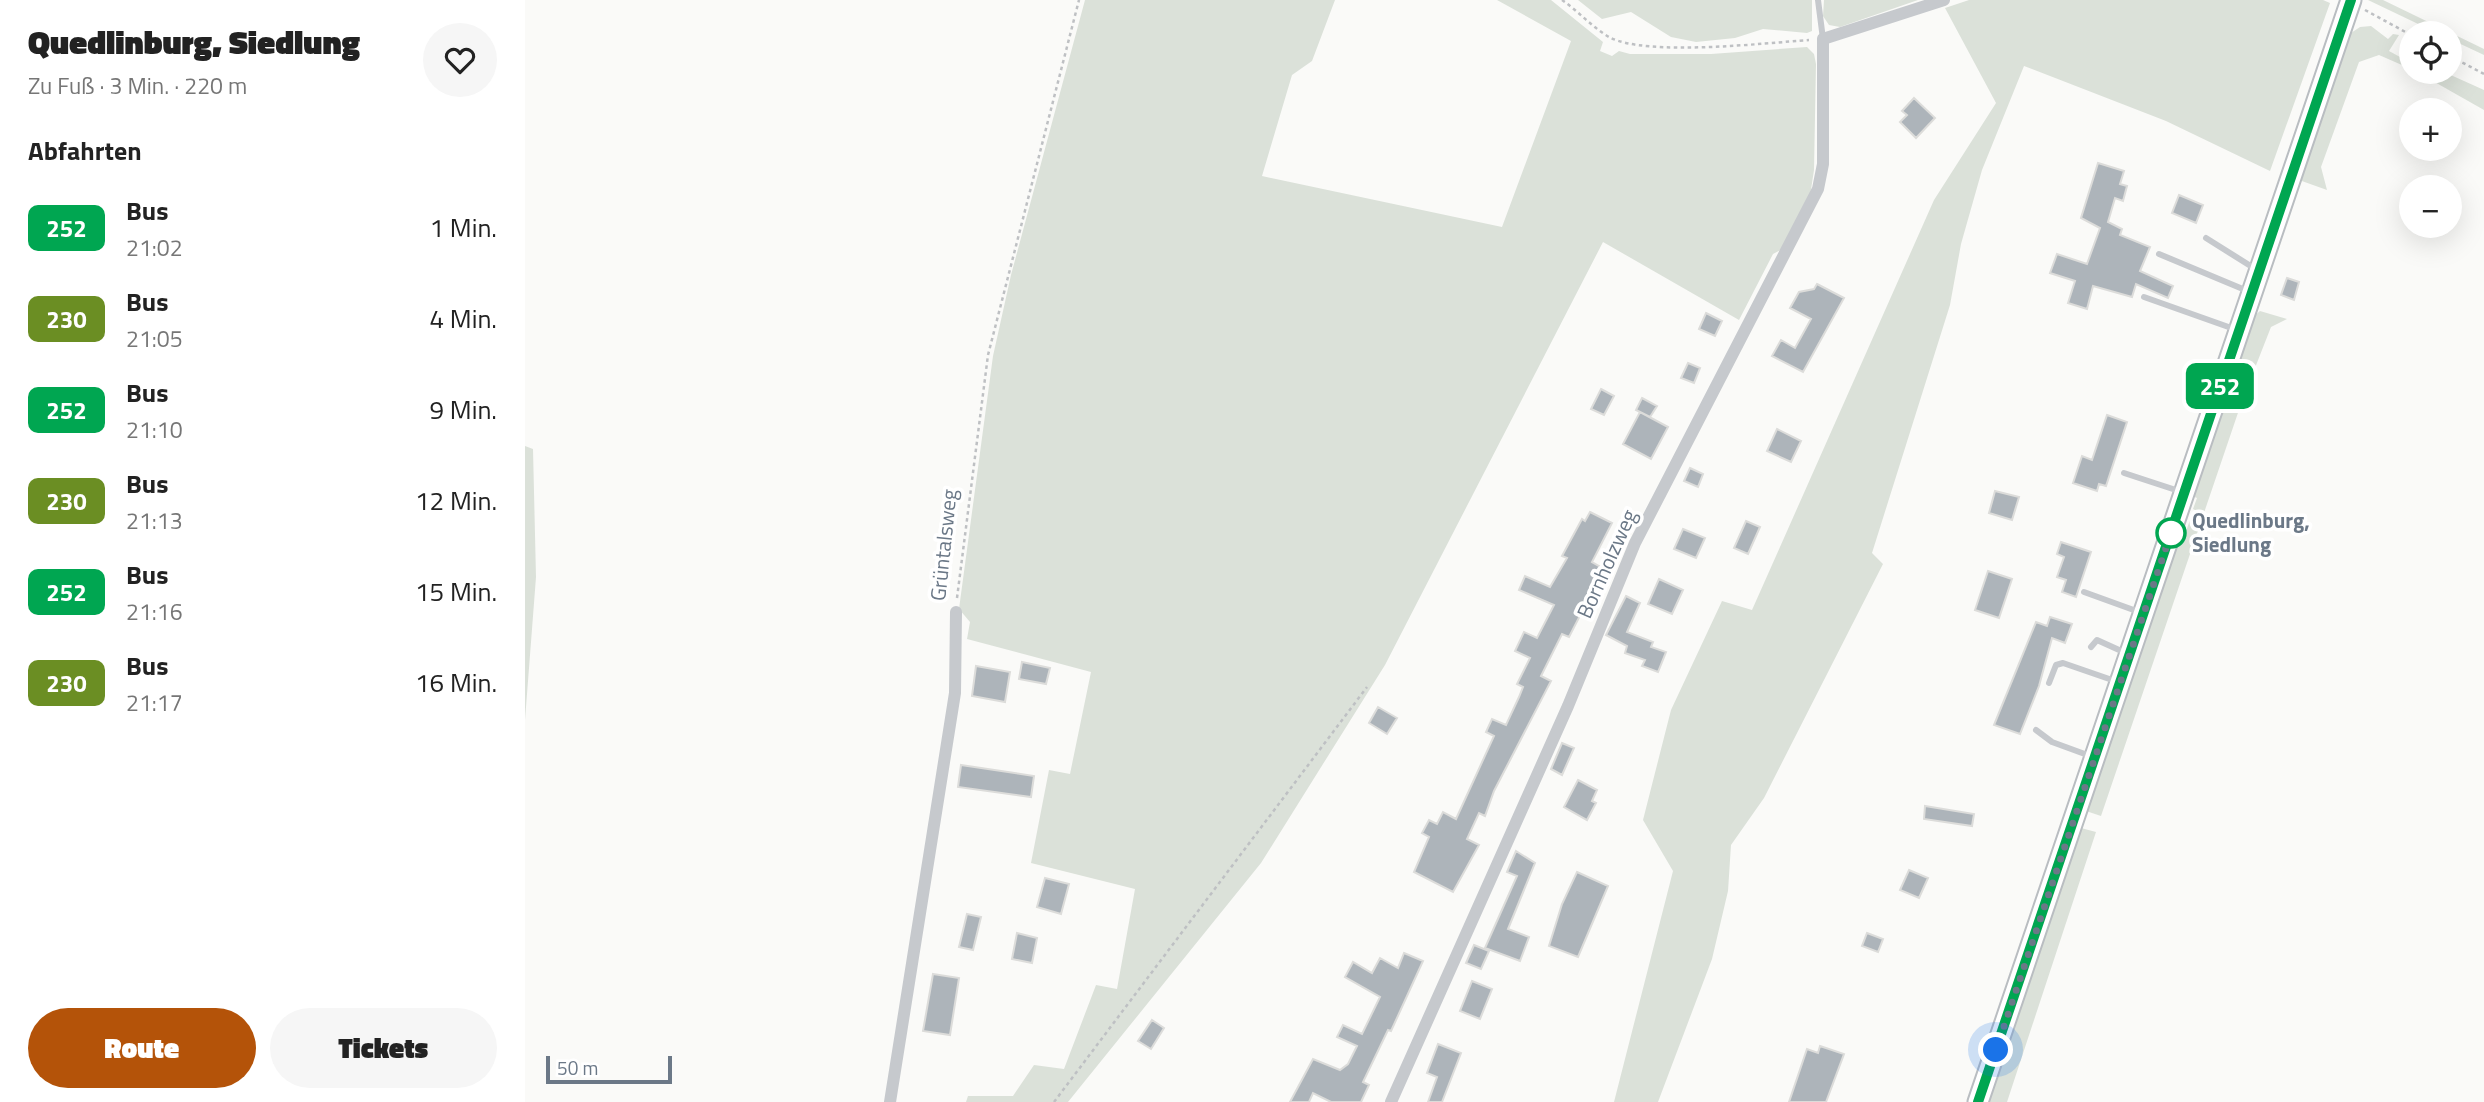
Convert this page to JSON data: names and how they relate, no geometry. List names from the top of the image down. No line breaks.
{"streets":{"street":["Grüntalsweg","Bornholzweg"]},"places":["Quedlinburg, Siedlung"],"lines":["bus line 252"],"scale_bar":"50 m","page":{"heading":[["Quedlinburg, Siedlung","Zu Fuß · 3 Min. · 220 m"],"Abfahrten"],"on_map":"252","map_buttons":["+","−"],"list":[{"mark":"252","name":"Bus","note":"21:02","value":"1 Min."},{"mark":"230","name":"Bus","note":"21:05","value":"4 Min."},{"mark":"252","name":"Bus","note":"21:10","value":"9 Min."},{"mark":"230","name":"Bus","note":"21:13","value":"12 Min."},{"mark":"252","name":"Bus","note":"21:16","value":"15 Min."},{"mark":"230","name":"Bus","note":"21:17","value":"16 Min."}],"buttons":["Route","Tickets"],"scale":"50 m"}}
